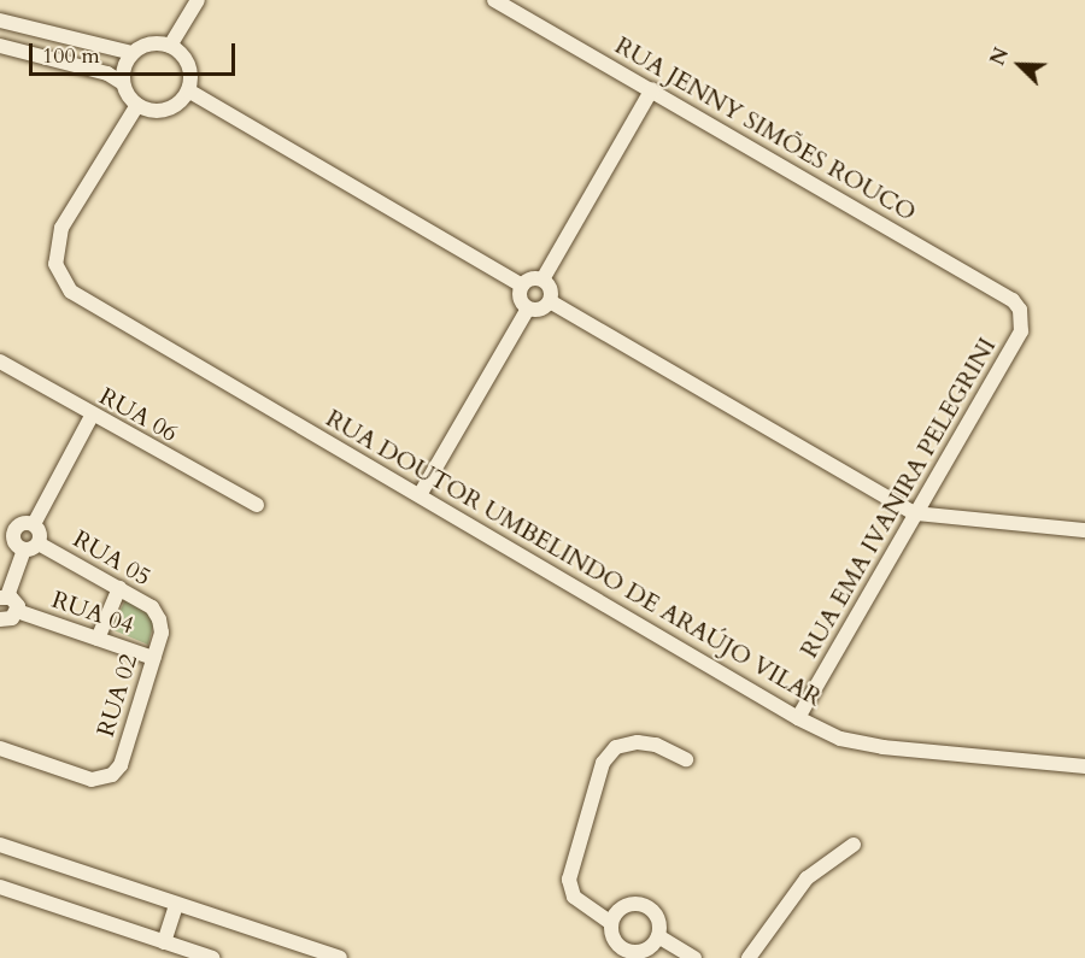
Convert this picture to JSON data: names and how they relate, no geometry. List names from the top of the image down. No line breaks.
{"streets":{"street":["RUA JENNY SIMÕES ROUCO","RUA 06","RUA EMA IVANIRA PELEGRINI","RUA 05","RUA DOUTOR UMBELINDO DE ARAÚJO VILAR","RUA 04","RUA 02"]},"crossings":[["RUA JENNY SIMÕES ROUCO","RUA EMA IVANIRA PELEGRINI"],["RUA EMA IVANIRA PELEGRINI","RUA DOUTOR UMBELINDO DE ARAÚJO VILAR"],["RUA 05","RUA 02"],["RUA 04","RUA 02"]],"scale_bar":"100 m","north":"top left"}
